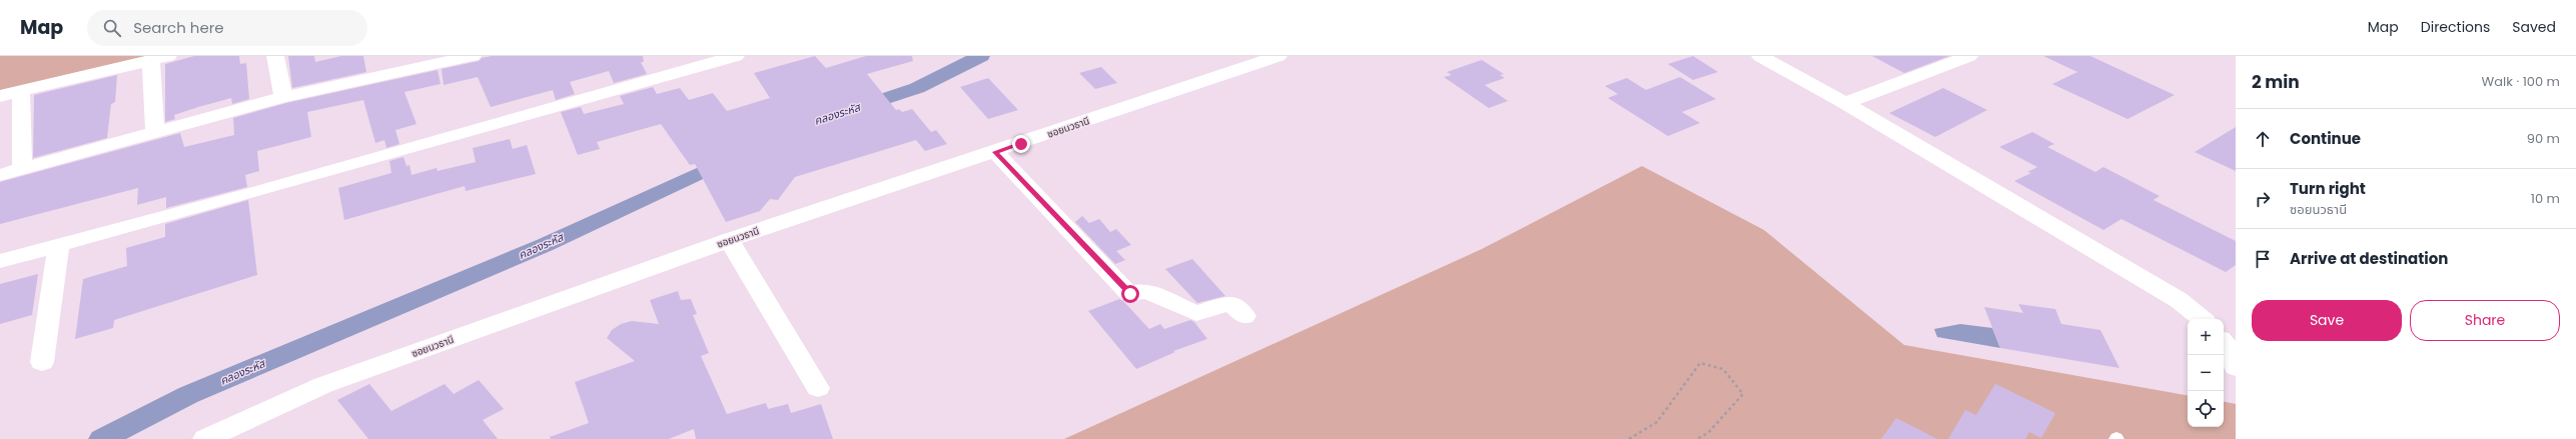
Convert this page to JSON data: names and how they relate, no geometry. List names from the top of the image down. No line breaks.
{"streets":{"street":["ซอยนวธานี"]},"water":["คลองระหัส"],"page":{"header":"Map","search":"Search here","nav":["Map","Directions","Saved"],"heading":["2 min","Walk · 100 m"],"list":[["Continue","90 m"],["Turn right","ซอยนวธานี","10 m"],"Arrive at destination"],"buttons":["Save","Share"],"map_buttons":["+","−"]}}
